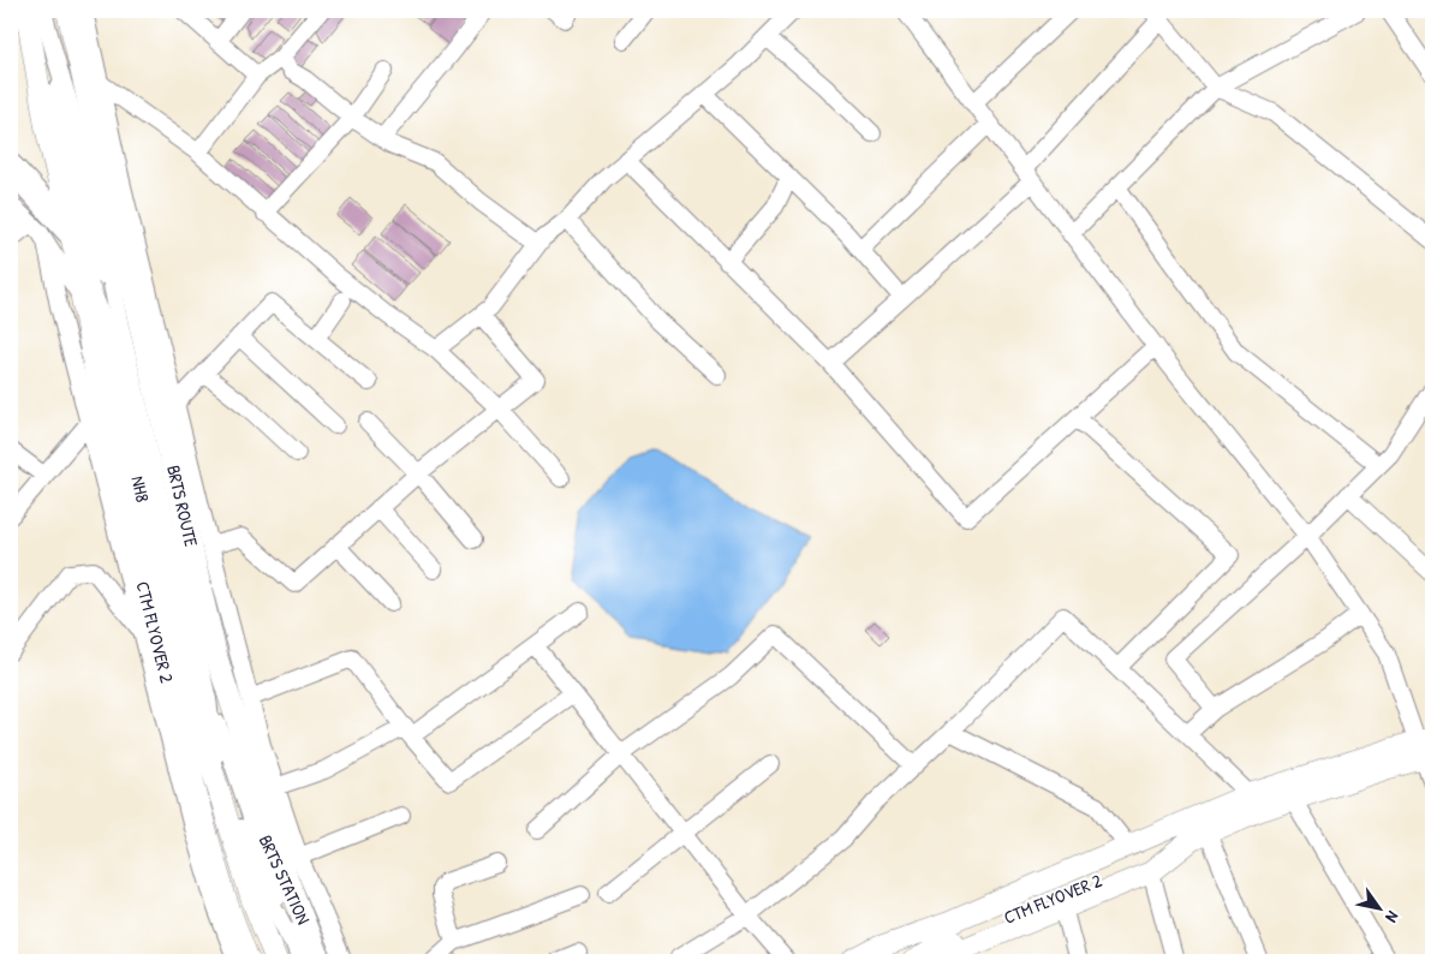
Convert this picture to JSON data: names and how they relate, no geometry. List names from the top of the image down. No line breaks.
{"streets":{"main road":["NH8","CTM FLYOVER 2"],"street":["BRTS ROUTE","BRTS STATION"]},"crossings":[["NH8","CTM FLYOVER 2"],["BRTS ROUTE","BRTS STATION"]],"north":"bottom right"}
